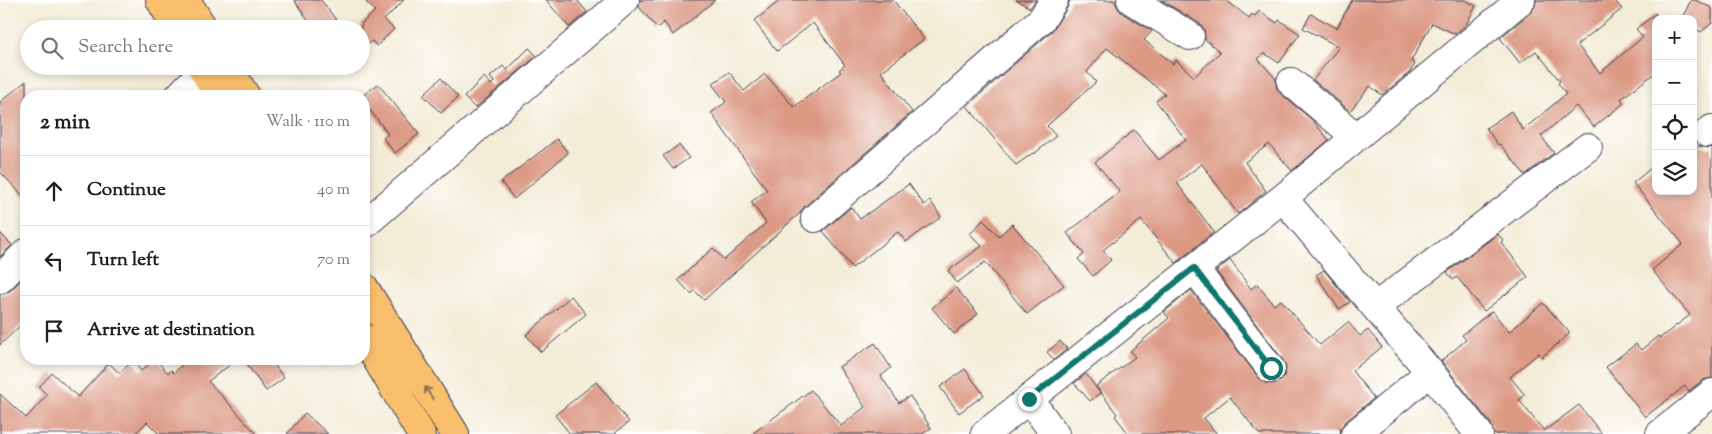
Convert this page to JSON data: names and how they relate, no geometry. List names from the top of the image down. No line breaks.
{"page":{"map_buttons":["+","−"],"search":"Search here","heading":["2 min","Walk · 110 m"],"list":[["Continue","40 m"],["Turn left","70 m"],"Arrive at destination"]}}
